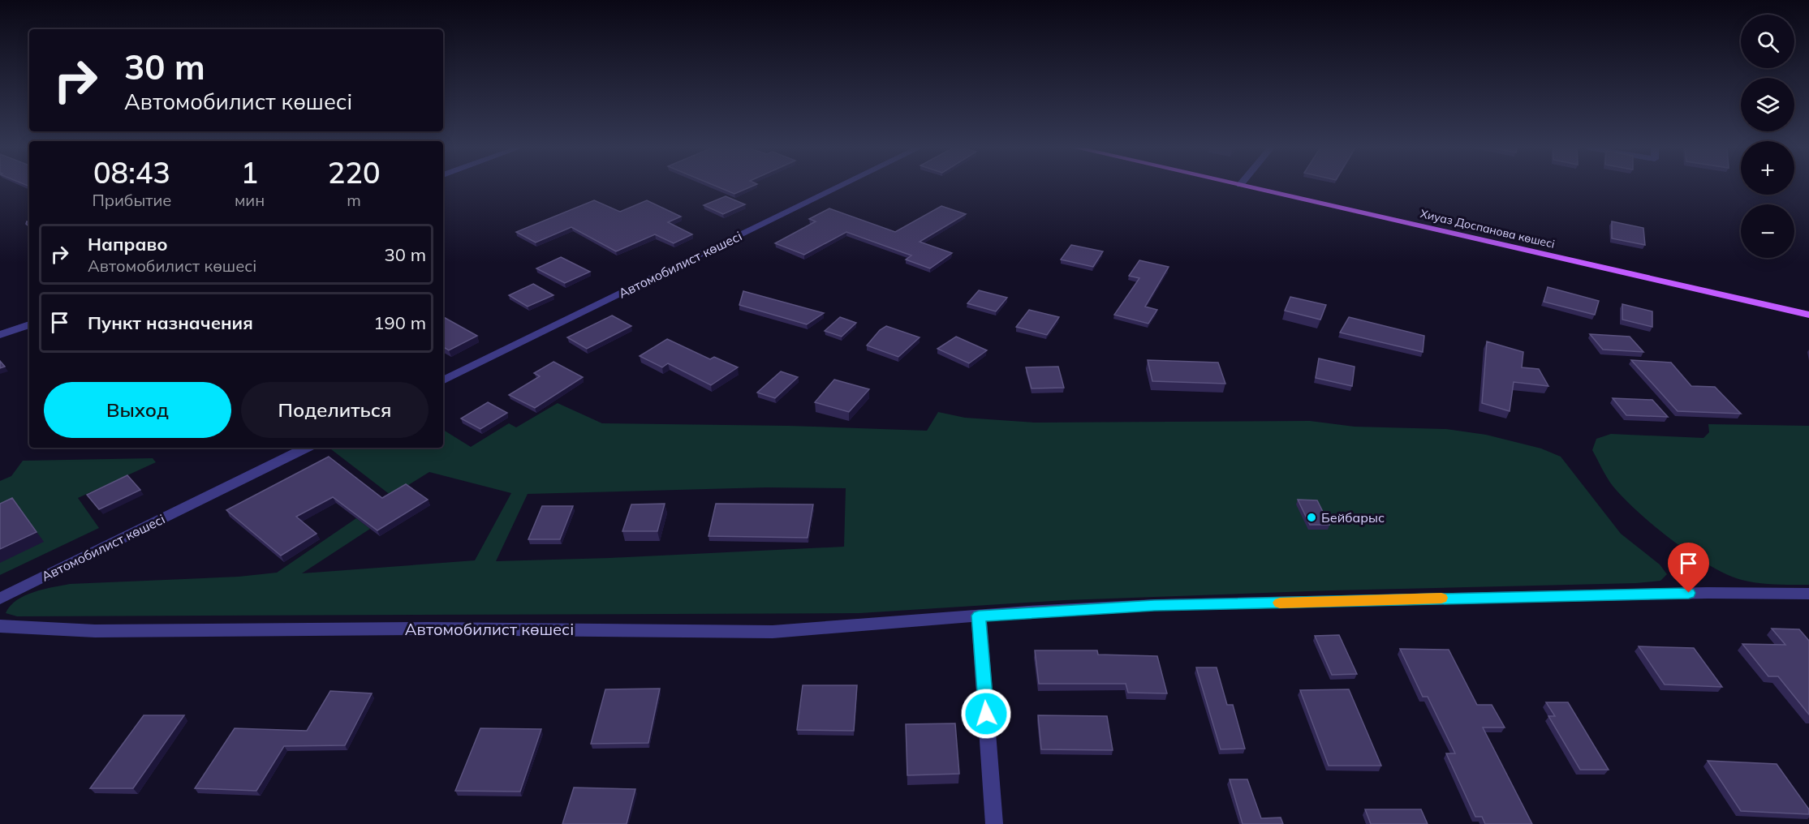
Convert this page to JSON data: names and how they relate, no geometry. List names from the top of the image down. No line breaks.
{"streets":{"main road":["Хиуаз Доспанова көшесі"],"street":["Автомобилист көшесі"]},"places":["Бейбарыс"],"page":{"map_buttons":["+","−"],"turn":["30 m","Автомобилист көшесі"],"eta":["08:43","Прибытие","1","мин","220","m"],"list":[{"name":"Направо","note":"Автомобилист көшесі","value":"30 m"},{"name":"Пункт назначения","value":"190 m"}],"buttons":["Выход","Поделиться"]}}
